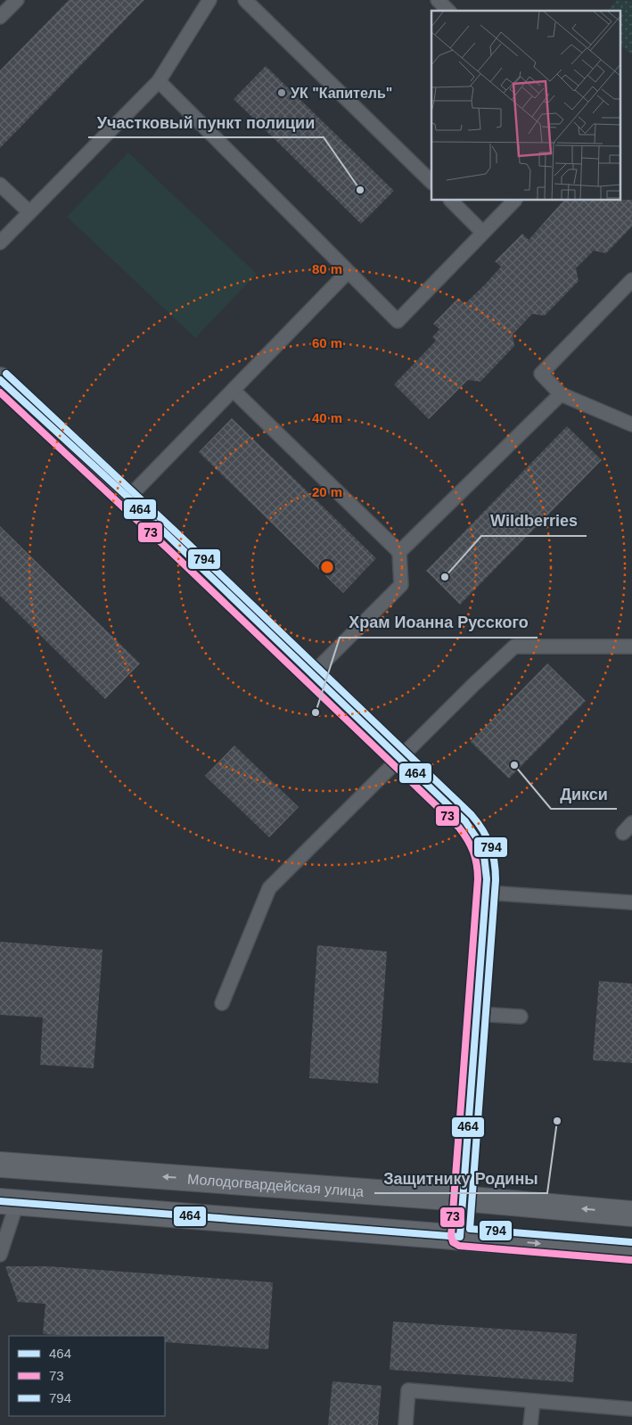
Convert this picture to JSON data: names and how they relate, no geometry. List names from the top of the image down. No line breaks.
{"streets":{"main road":["Молодогвардейская улица"]},"places":["УК \"Капитель\"","Участковый пункт полиции","Wildberries","Храм Иоанна Русского","Дикси","Защитнику Родины"],"lines":["transit line 794","transit line 464","transit line 73"],"legend":["464","73","794"],"rings":["80 m","60 m","40 m","20 m"]}
